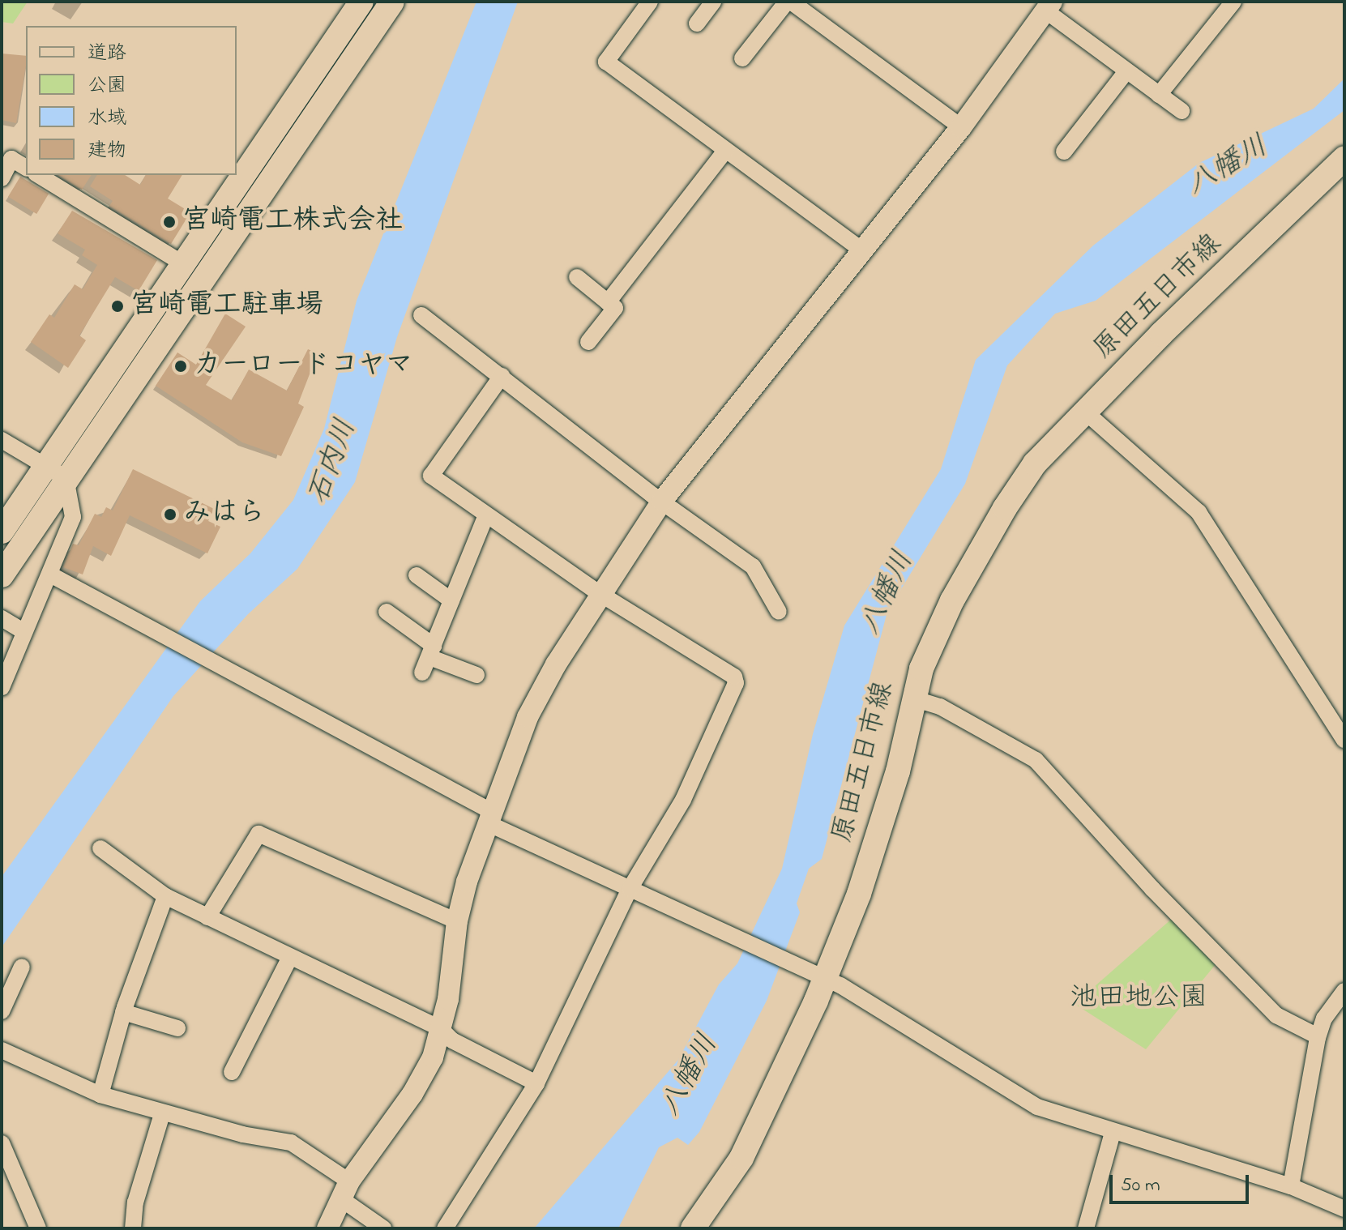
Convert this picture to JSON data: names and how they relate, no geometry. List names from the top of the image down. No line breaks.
{"streets":{"main road":["原田五日市線"]},"water":["八幡川","石内川"],"parks":["池田地公園"],"places":["宮崎電工株式会社","宮崎電工駐車場","カーロードコヤマ","みはら"],"legend":["道路","公園","水域","建物"],"scale_bar":"50 m"}
